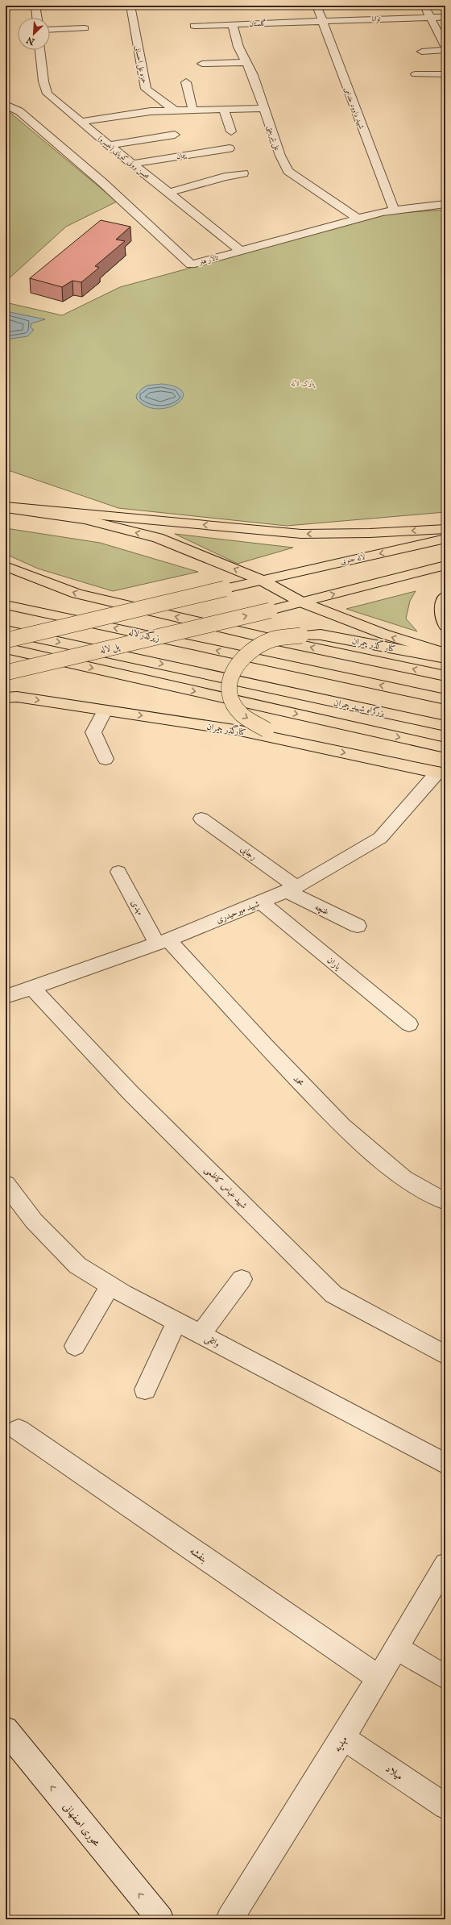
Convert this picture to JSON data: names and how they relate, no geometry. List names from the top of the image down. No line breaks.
{"streets":{"main road":["لاله جنوبی","زیرگذر لاله","کنار گذر چمران","پل لاله","بزرگراه شهید چمران","کنارگذر چمران"],"street":["توانا","گلستان","حمزه علی احسانی","شهید داوود خدامی","علی شریعتی","پیمان","محسن برونی کوپایی (خسرو)","تالار هنر","رجایی","مهدی","غنچه","شهید میرحیدری","یاران","محمد","شهید عباس کاظمی","واثقی","بنفشه","مهدیه","میلاد","محوری اصفهانی"]},"crossings":[["توانا","گلستان"],["توانا","شهید داوود خدامی"],["گلستان","شهید داوود خدامی"],["گلستان","علی شریعتی"],["شهید داوود خدامی","تالار هنر"],["علی شریعتی","تالار هنر"],["پیمان","محسن برونی کوپایی (خسرو)"],["محسن برونی کوپایی (خسرو)","تالار هنر"],["کنار گذر چمران","کنارگذر چمران"],["کنارگذر چمران","شهید میرحیدری"],["رجایی","غنچه"],["رجایی","شهید میرحیدری"],["مهدی","شهید میرحیدری"],["مهدی","محمد"],["غنچه","شهید میرحیدری"],["شهید میرحیدری","یاران"],["شهید میرحیدری","محمد"],["شهید میرحیدری","شهید عباس کاظمی"],["بنفشه","مهدیه"],["مهدیه","میلاد"]],"one_way":["محوری اصفهانی"],"parks":["پارک لاله"],"north":"bottom left"}
